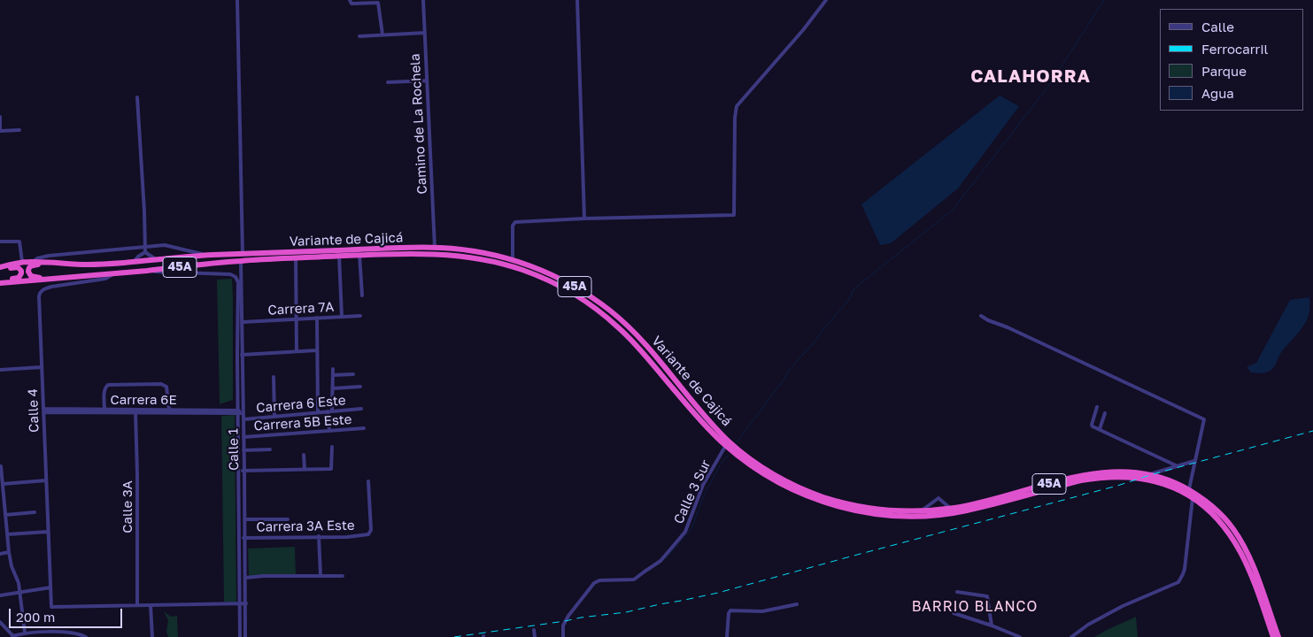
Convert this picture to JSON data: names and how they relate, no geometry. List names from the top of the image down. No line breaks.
{"streets":{"highway":["Variante de Cajicá","45A"],"street":["Camino de La Rochela","Carrera 7A","Carrera 6E","Carrera 6 Este","Calle 4","Carrera 5B Este","Calle 1","Calle 3 Sur","Calle 3A","Carrera 3A Este"]},"crossings":[["Camino de La Rochela","Variante de Cajicá"],["Variante de Cajicá","Calle 4"],["Variante de Cajicá","Calle 1"],["Variante de Cajicá","Calle 3 Sur"],["Carrera 7A","Calle 1"],["Carrera 6E","Calle 4"],["Carrera 6E","Calle 1"],["Carrera 6E","Calle 3A"],["Carrera 6 Este","Calle 1"],["Calle 4","Calle 3A"],["Carrera 5B Este","Calle 1"],["Calle 1","Carrera 3A Este"]],"districts":["CALAHORRA","BARRIO BLANCO"],"legend":["Calle","Ferrocarril","Parque","Agua"],"scale_bar":"200 m"}
